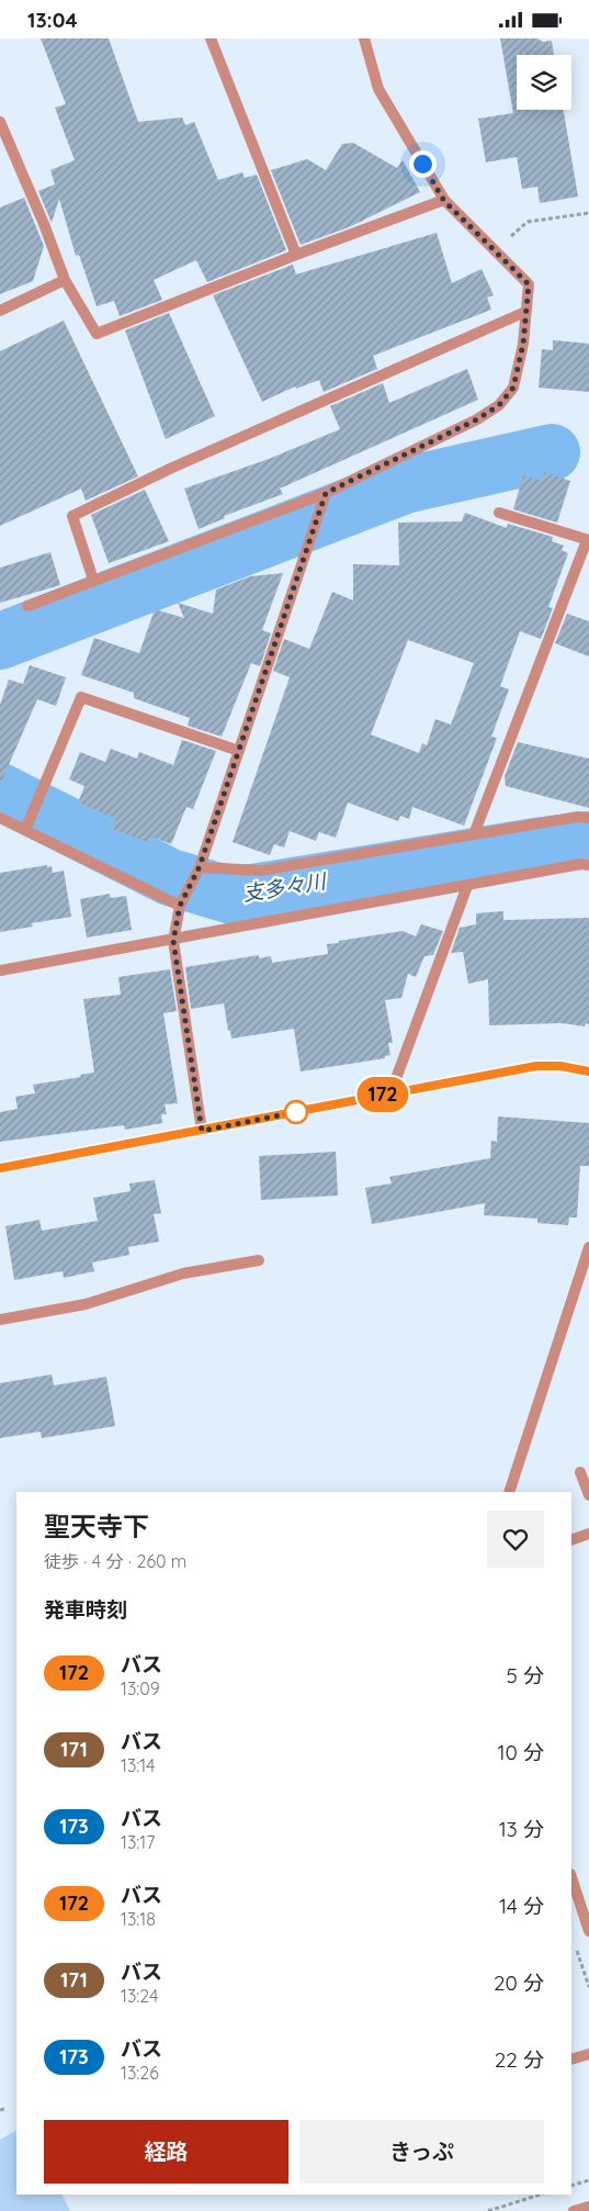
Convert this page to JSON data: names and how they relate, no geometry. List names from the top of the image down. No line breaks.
{"water":["支多々川"],"lines":["bus line 172"],"page":{"status":"13:04","on_map":"172","heading":[["聖天寺下","徒歩 · 4 分 · 260 m"],"発車時刻"],"list":[{"mark":"172","name":"バス","note":"13:09","value":"5 分"},{"mark":"171","name":"バス","note":"13:14","value":"10 分"},{"mark":"173","name":"バス","note":"13:17","value":"13 分"},{"mark":"172","name":"バス","note":"13:18","value":"14 分"},{"mark":"171","name":"バス","note":"13:24","value":"20 分"},{"mark":"173","name":"バス","note":"13:26","value":"22 分"}],"buttons":["経路","きっぷ"]}}
